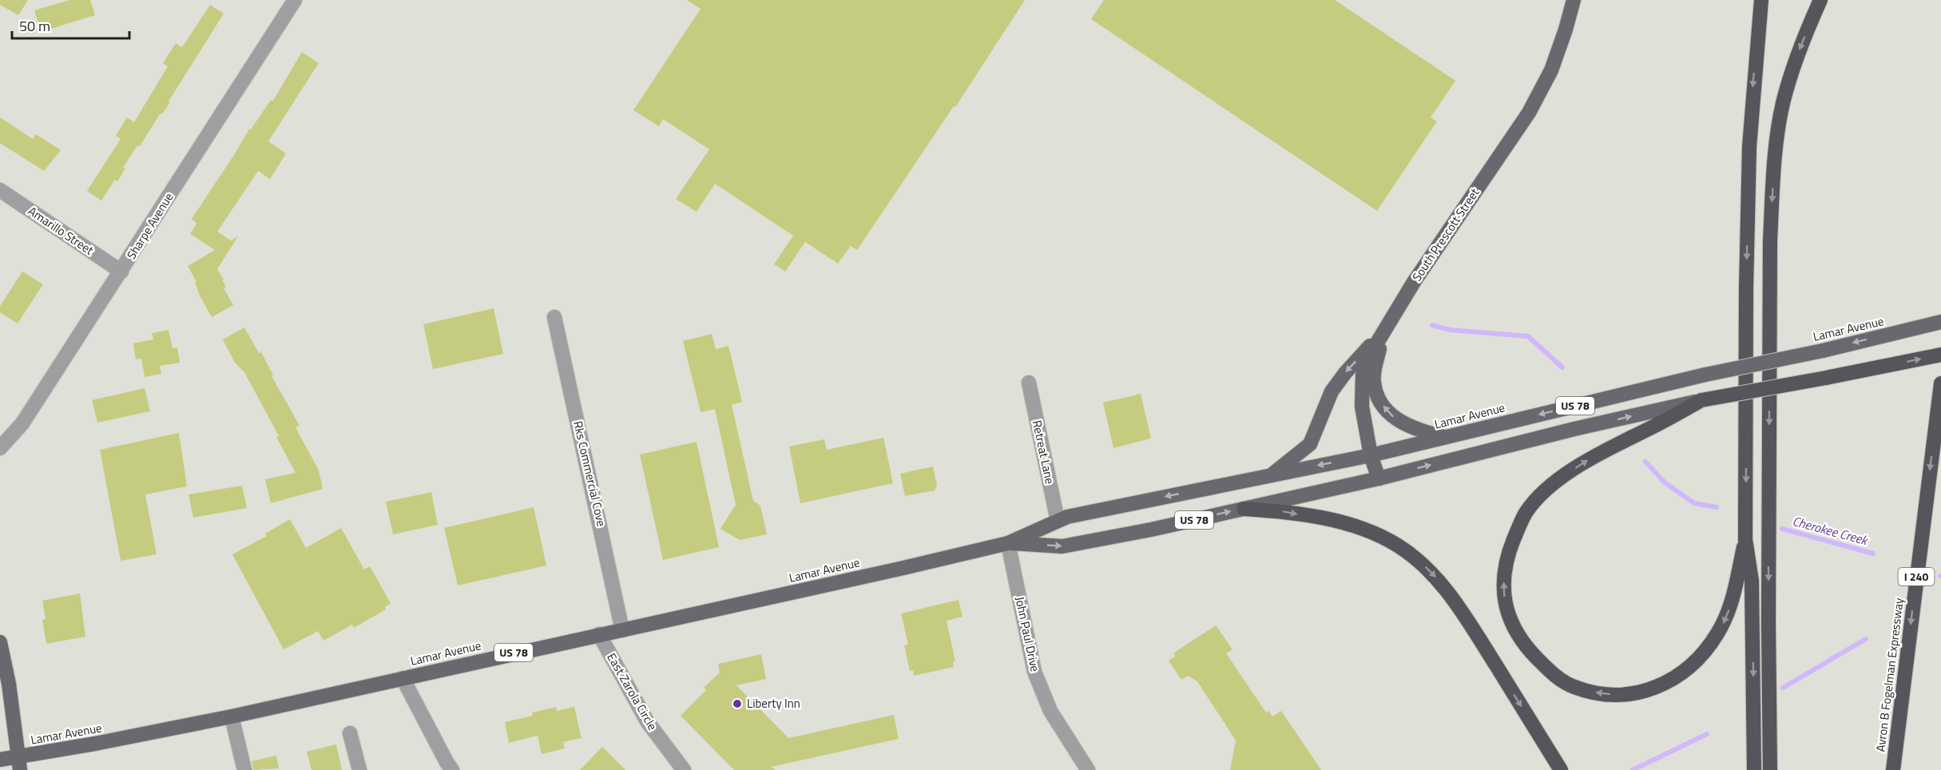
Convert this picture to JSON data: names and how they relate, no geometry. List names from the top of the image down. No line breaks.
{"streets":{"highway":["Lamar Avenue","US 78","I 240","Avron B Fogelman Expressway"],"main road":["South Prescott Street"],"street":["Sharpe Avenue","Amarillo Street","Retreat Lane","Rks Commercial Cove","John Paul Drive","East Zarola Circle"]},"crossings":[["Sharpe Avenue","Amarillo Street"],["South Prescott Street","Lamar Avenue"],["Lamar Avenue","Retreat Lane"],["Lamar Avenue","Rks Commercial Cove"],["Lamar Avenue","John Paul Drive"],["Lamar Avenue","East Zarola Circle"]],"one_way":["Avron B Fogelman Expressway"],"water":["Cherokee Creek"],"places":["Liberty Inn"],"scale_bar":"50 m"}
